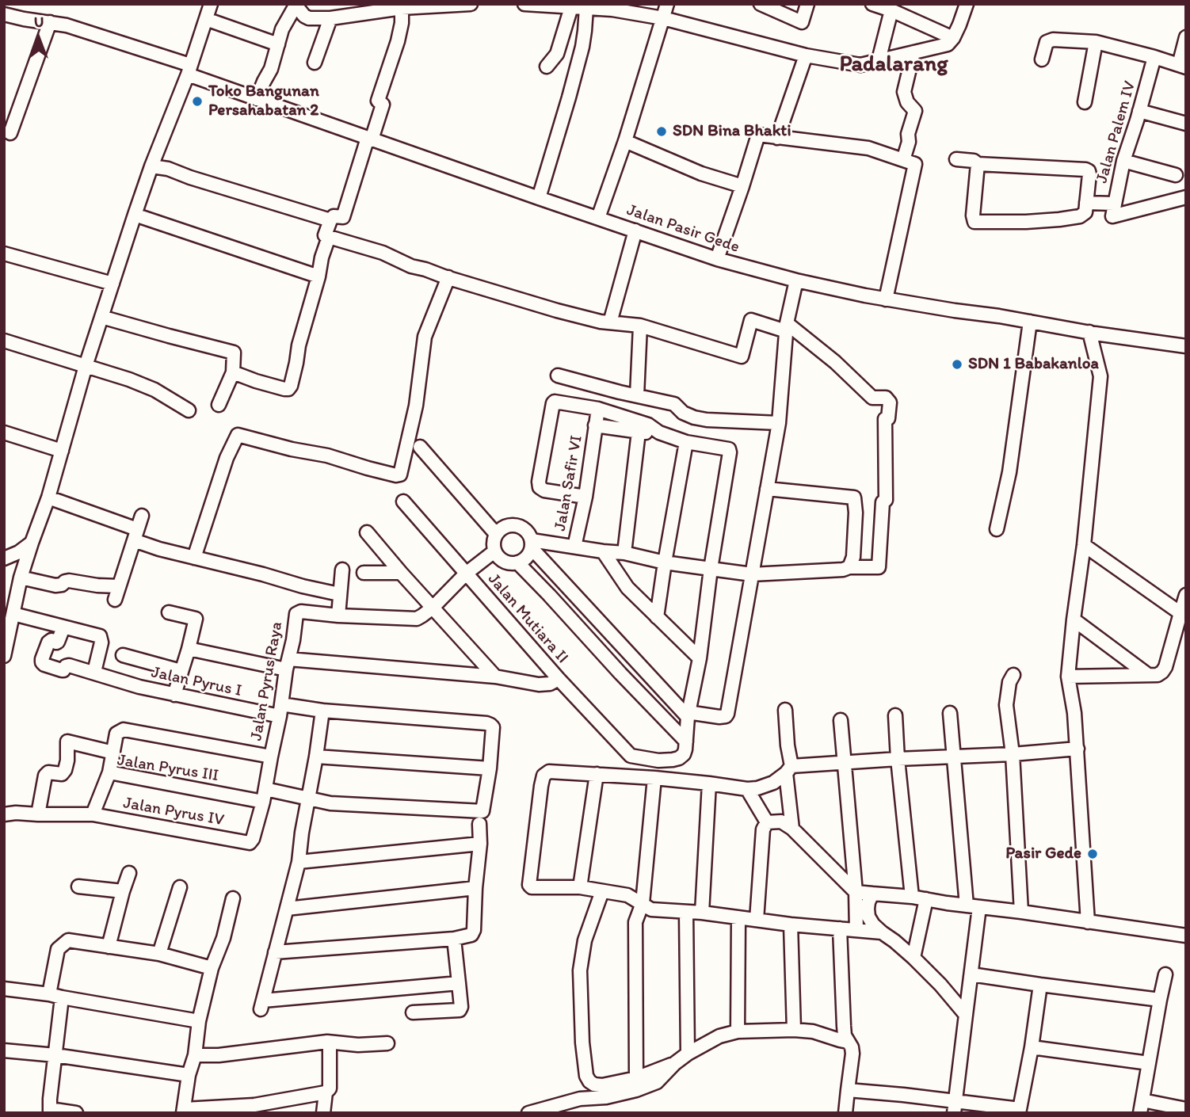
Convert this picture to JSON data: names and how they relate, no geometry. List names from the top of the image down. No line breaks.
{"streets":{"street":["Jalan Palem IV","Jalan Pasir Gede","Jalan Safir VI","Jalan Mutiara II","Jalan Pyrus Raya","Jalan Pyrus I","Jalan Pyrus III","Jalan Pyrus IV"]},"crossings":[["Jalan Mutiara II","Jalan Pyrus Raya"],["Jalan Pyrus Raya","Jalan Pyrus I"],["Jalan Pyrus Raya","Jalan Pyrus III"],["Jalan Pyrus Raya","Jalan Pyrus IV"],["Jalan Pyrus I","Jalan Pyrus III"],["Jalan Pyrus III","Jalan Pyrus IV"]],"districts":["Padalarang"],"places":["Toko Bangunan Persahabatan 2","SDN Bina Bhakti","SDN 1 Babakanloa","Pasir Gede"],"north":"top"}
